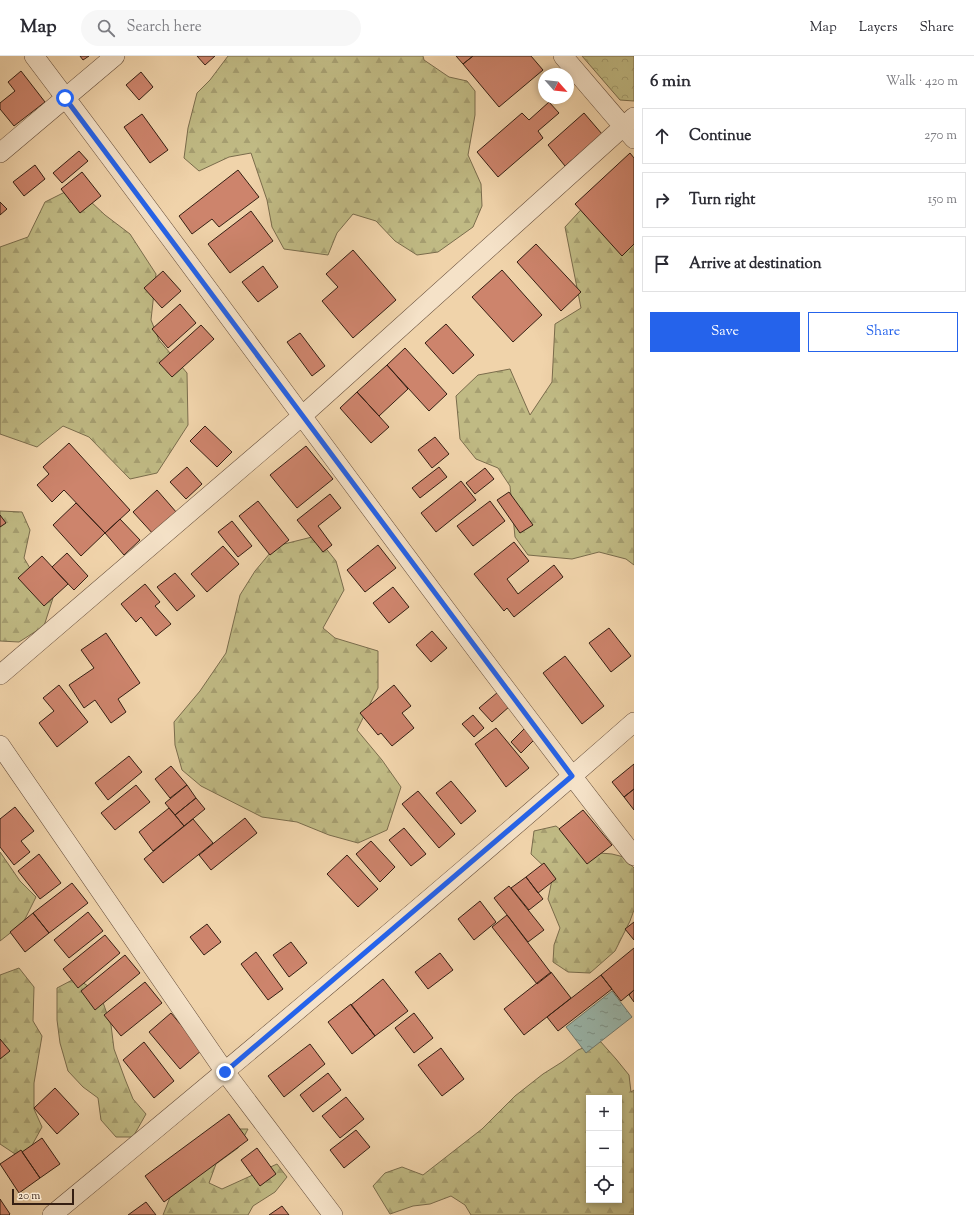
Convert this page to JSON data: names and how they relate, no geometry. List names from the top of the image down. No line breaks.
{"scale_bar":"20 m","north":"bottom right","page":{"header":"Map","search":"Search here","nav":["Map","Layers","Share"],"heading":["6 min","Walk · 420 m"],"list":[["Continue","270 m"],["Turn right","150 m"],"Arrive at destination"],"buttons":["Save","Share"],"map_buttons":["+","−"],"scale":"20 m"}}
